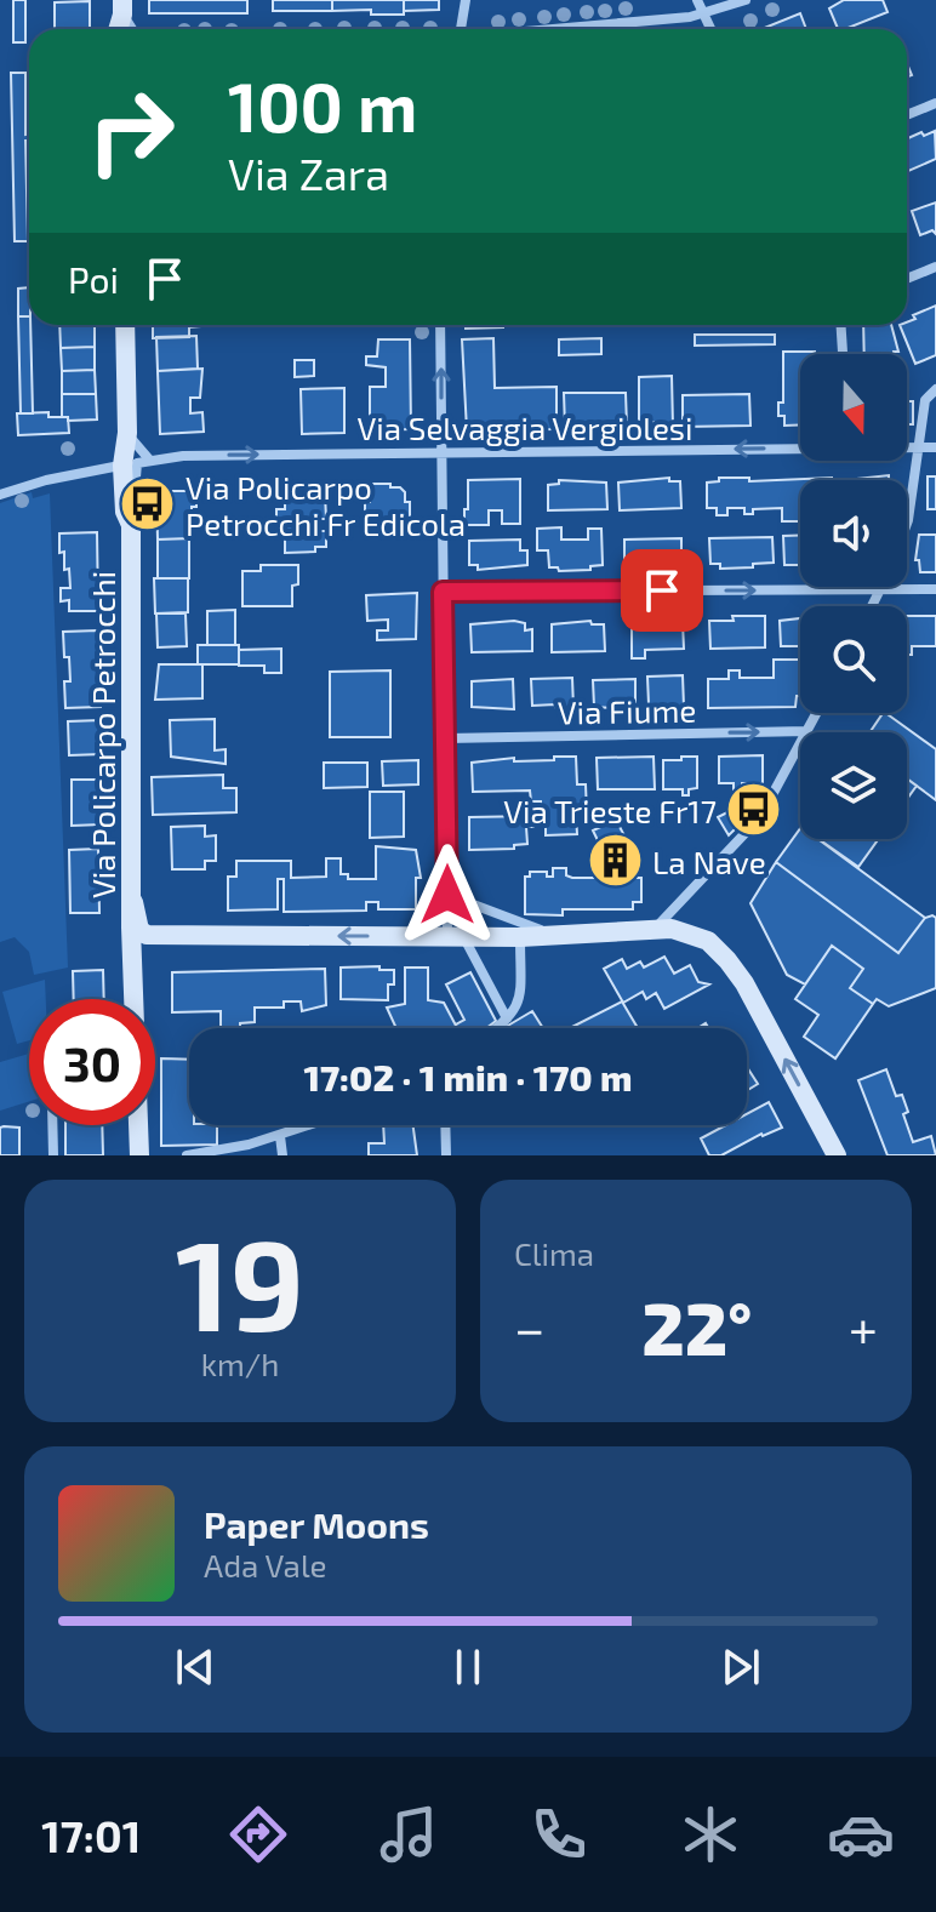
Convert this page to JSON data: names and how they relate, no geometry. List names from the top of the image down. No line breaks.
{"streets":{"street":["Via Selvaggia Vergiolesi","Via Fiume","Via Policarpo Petrocchi"]},"crossings":[["Via Selvaggia Vergiolesi","Via Policarpo Petrocchi"]],"one_way":["Via Fiume"],"places":{"bus stop":["Via Policarpo Petrocchi Fr Edicola","Via Trieste Fr17"],"building":["La Nave"]},"north":"bottom","page":{"turn":["100 m","Via Zara"],"then":"Poi","limit":"30","trip":"17:02 · 1 min · 170 m","tile":[["19","km/h"],"Clima"],"heat":["−","22°","+"],"song":["Paper Moons","Ada Vale"],"tabs":"17:01"}}
